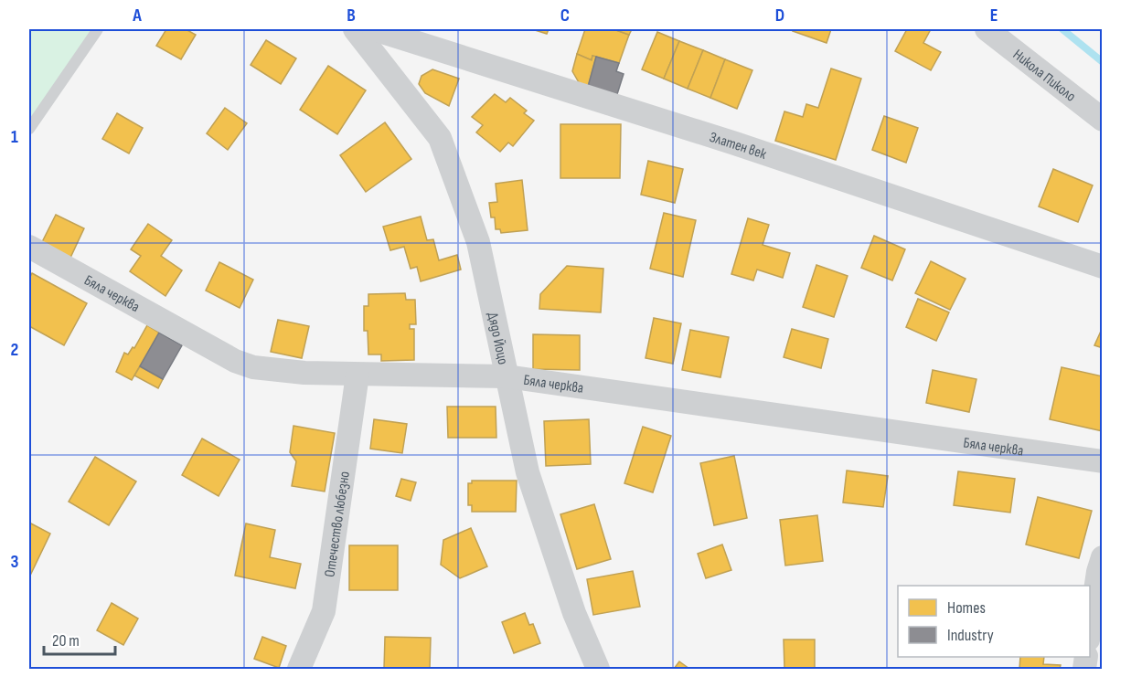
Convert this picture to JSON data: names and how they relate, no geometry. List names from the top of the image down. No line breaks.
{"streets":{"street":["Никола Пиколо","Златен век","Бяла черква","Дядо Йоцо","Отечество любезно"]},"crossings":[["Бяла черква","Дядо Йоцо"],["Бяла черква","Отечество любезно"]],"legend":["Homes","Industry"],"scale_bar":"20 m","grid":{"columns":["A","B","C","D","E"],"rows":["1","2","3"]}}
